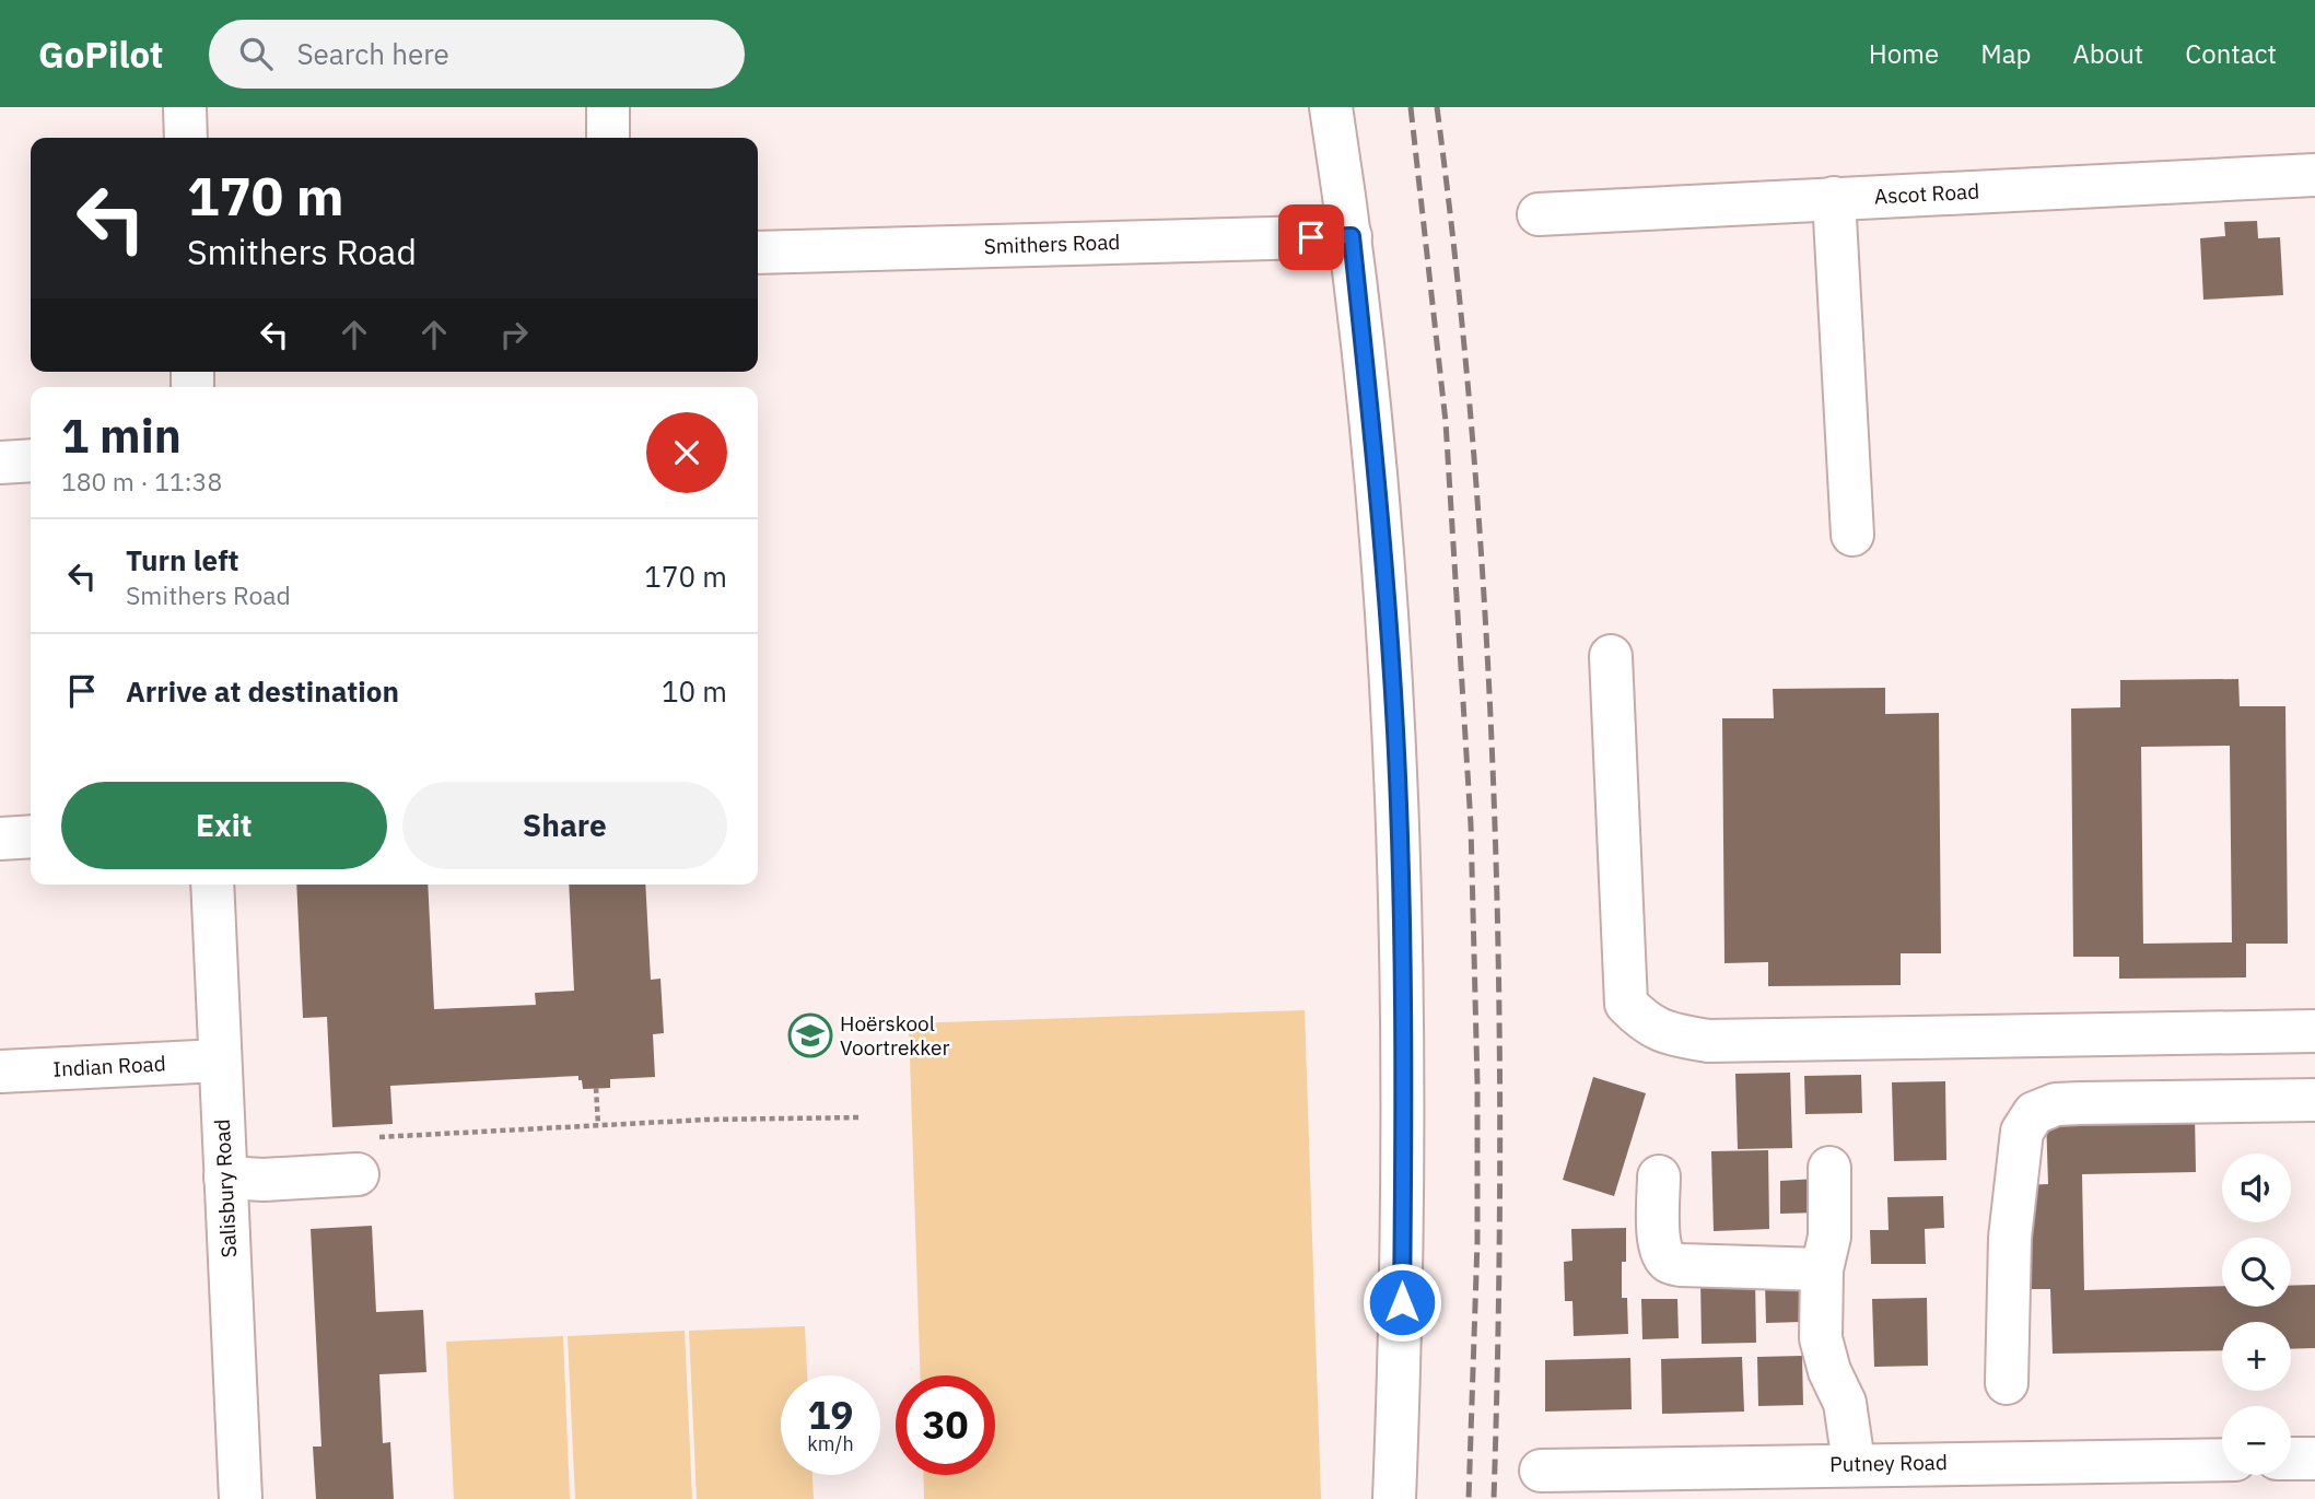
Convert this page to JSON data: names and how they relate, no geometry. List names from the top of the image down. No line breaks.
{"streets":{"street":["Ascot Road","Smithers Road","Indian Road","Salisbury Road","Putney Road"]},"crossings":[["Indian Road","Salisbury Road"]],"places":{"school or university":["Hoërskool Voortrekker"]},"page":{"header":"GoPilot","search":"Search here","nav":["Home","Map","About","Contact"],"turn":["170 m","Smithers Road"],"heading":["1 min","180 m · 11:38"],"list":[{"name":"Turn left","note":"Smithers Road","value":"170 m"},{"name":"Arrive at destination","value":"10 m"}],"buttons":["Exit","Share"],"map_buttons":["+","−"],"speed":"19 km/h","limit":"30"}}
